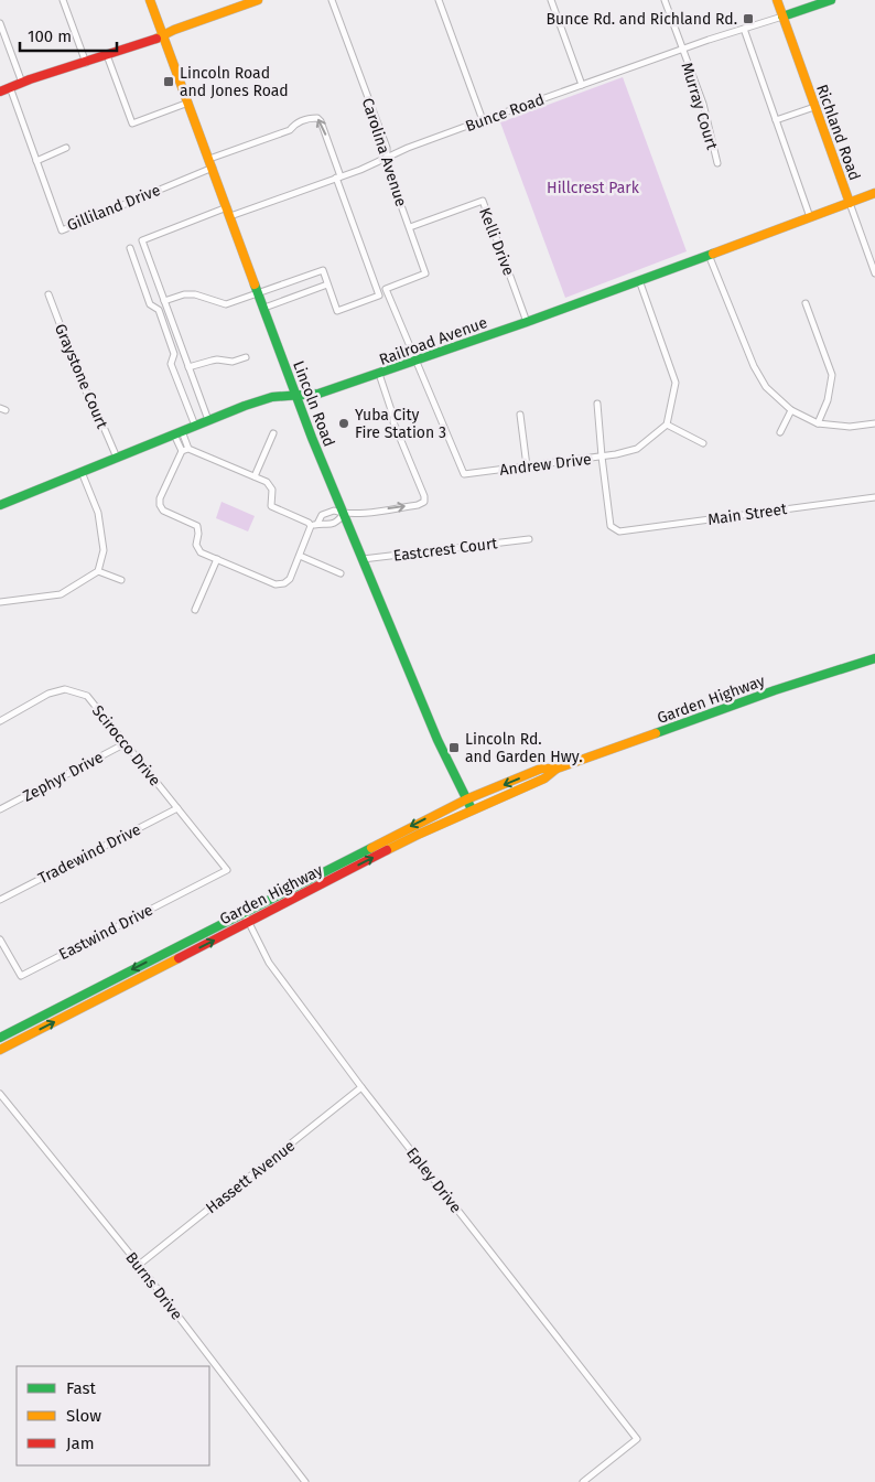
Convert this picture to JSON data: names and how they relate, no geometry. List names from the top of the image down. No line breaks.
{"streets":{"main road":["Richland Road","Railroad Avenue","Lincoln Road","Garden Highway"],"street":["Murray Court","Bunce Road","Carolina Avenue","Gilliland Drive","Kelli Drive","Graystone Court","Andrew Drive","Main Street","Eastcrest Court","Scirocco Drive","Zephyr Drive","Tradewind Drive","Eastwind Drive","Hassett Avenue","Epley Drive","Burns Drive"]},"crossings":[["Murray Court","Bunce Road"],["Bunce Road","Richland Road"],["Bunce Road","Carolina Avenue"],["Bunce Road","Lincoln Road"],["Richland Road","Railroad Avenue"],["Carolina Avenue","Kelli Drive"],["Carolina Avenue","Andrew Drive"],["Gilliland Drive","Lincoln Road"],["Kelli Drive","Railroad Avenue"],["Railroad Avenue","Graystone Court"],["Railroad Avenue","Lincoln Road"],["Railroad Avenue","Andrew Drive"],["Lincoln Road","Eastcrest Court"],["Lincoln Road","Garden Highway"],["Andrew Drive","Main Street"],["Garden Highway","Epley Drive"],["Scirocco Drive","Zephyr Drive"],["Scirocco Drive","Tradewind Drive"],["Scirocco Drive","Eastwind Drive"],["Hassett Avenue","Epley Drive"],["Hassett Avenue","Burns Drive"]],"parks":["Hillcrest Park"],"places":{"transit":["Bunce Rd. and Richland Rd.","Lincoln Road and Jones Road","Lincoln Rd. and Garden Hwy."],"other":["Yuba City Fire Station 3"]},"legend":["Fast","Slow","Jam"],"scale_bar":"100 m"}
